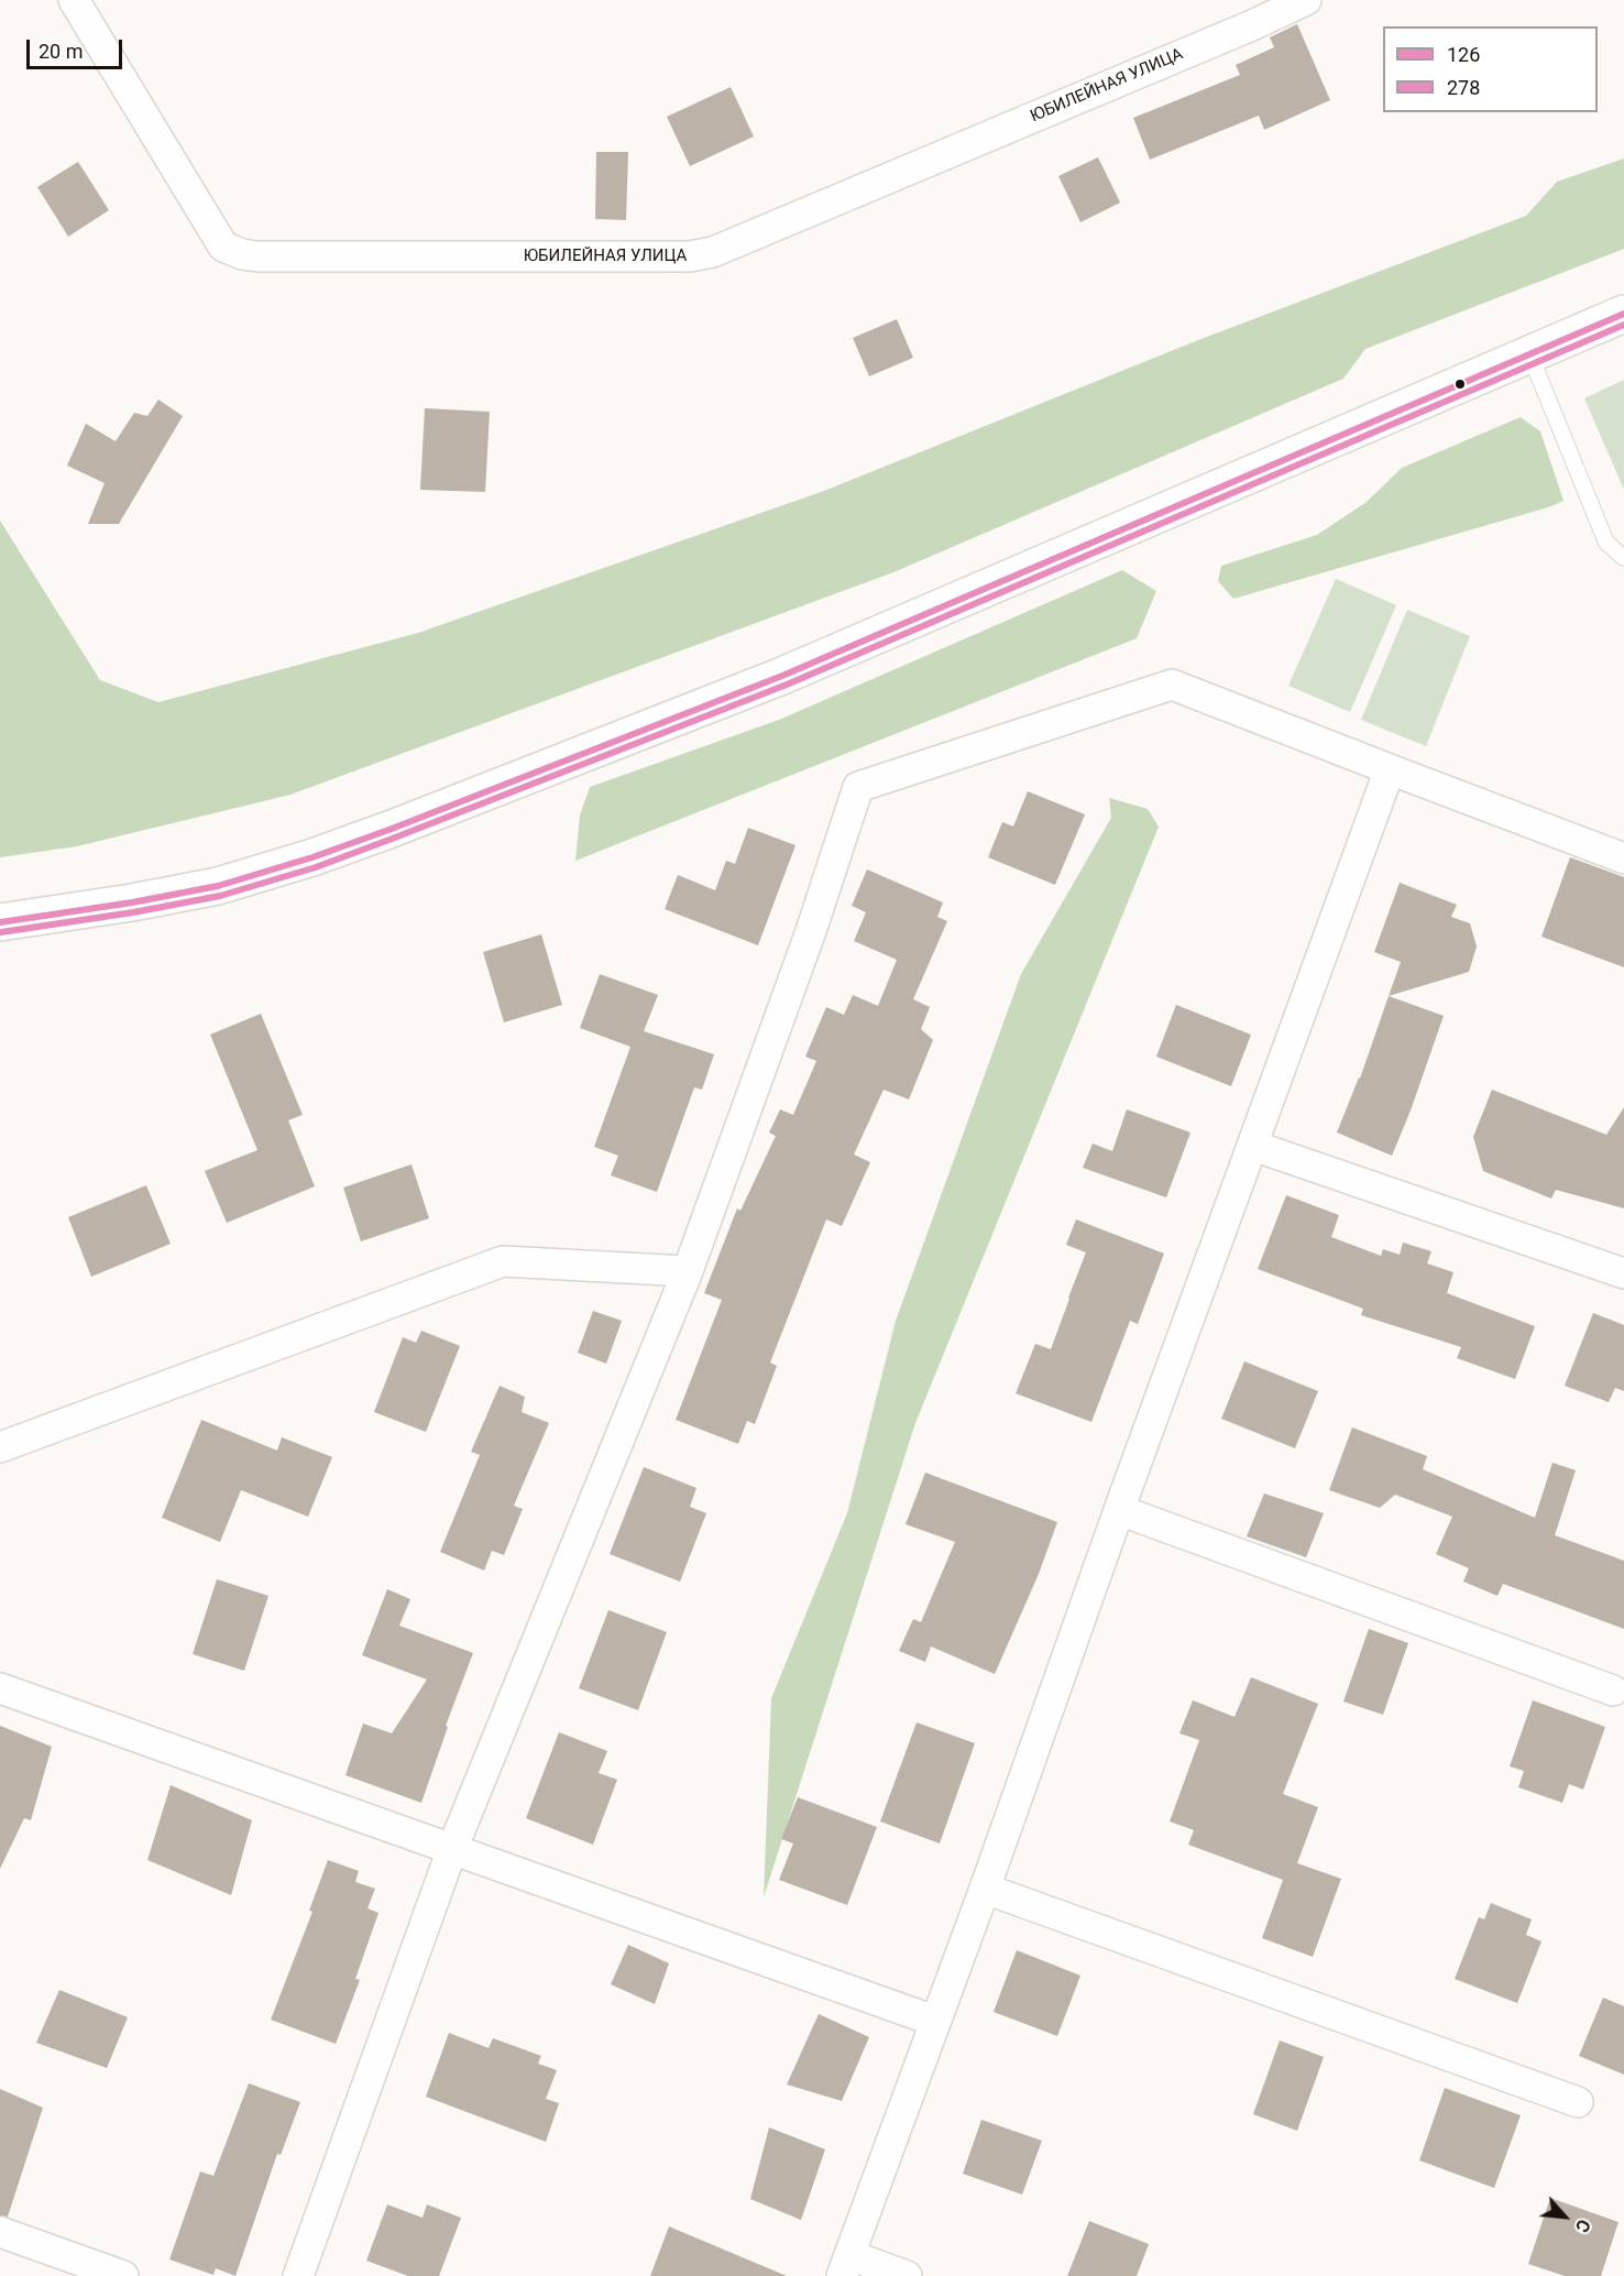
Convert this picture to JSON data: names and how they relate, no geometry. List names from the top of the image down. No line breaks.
{"streets":{"street":["ЮБИЛЕЙНАЯ УЛИЦА"]},"lines":["transit line 126","transit line 278"],"legend":["126","278"],"scale_bar":"20 m","north":"bottom right"}
